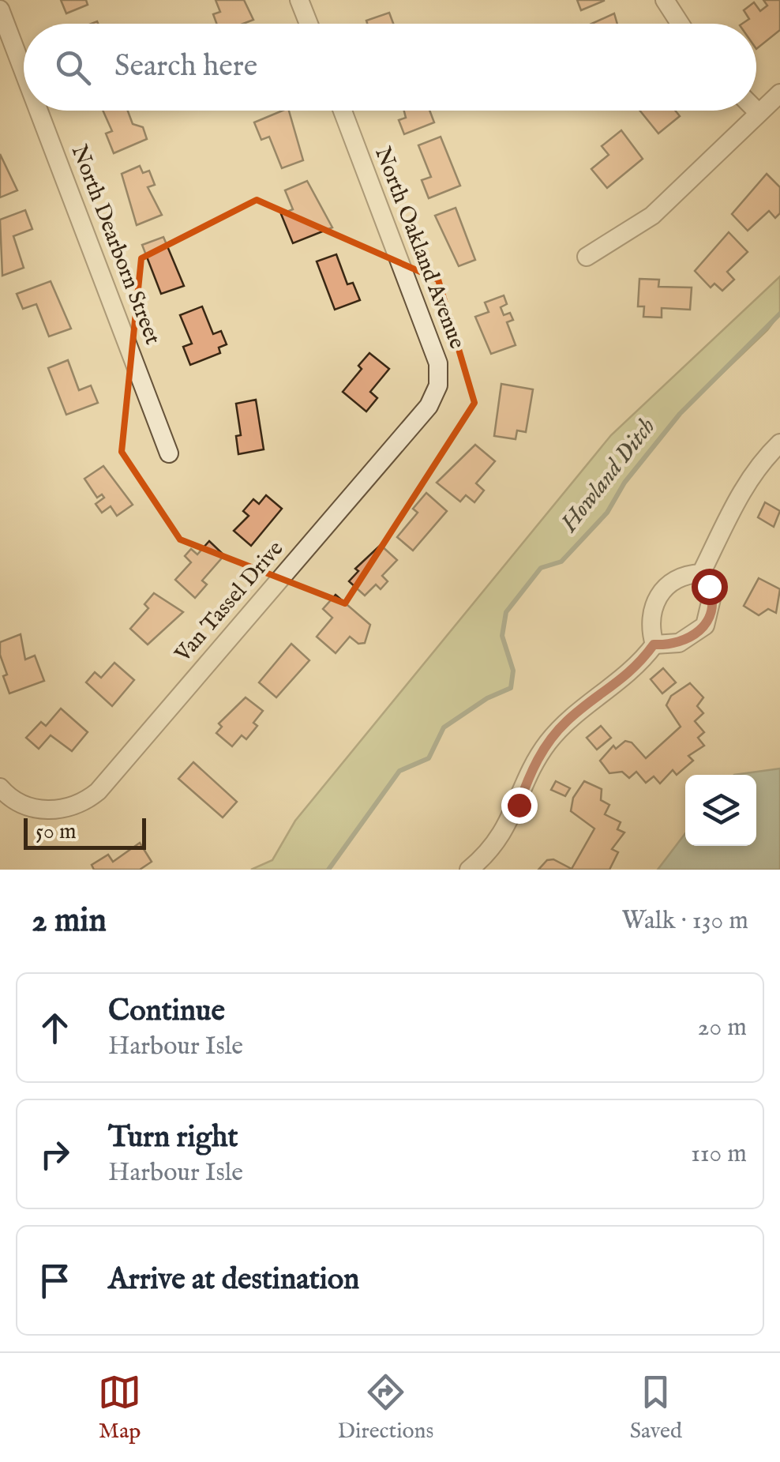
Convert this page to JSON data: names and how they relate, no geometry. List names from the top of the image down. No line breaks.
{"streets":{"street":["North Dearborn Street","North Oakland Avenue","Van Tassel Drive"]},"crossings":[["North Oakland Avenue","Van Tassel Drive"]],"water":["Howland Ditch"],"scale_bar":"50 m","page":{"search":"Search here","scale":"50 m","heading":["2 min","Walk · 130 m"],"list":[["Continue","Harbour Isle","20 m"],["Turn right","Harbour Isle","110 m"],"Arrive at destination"],"nav":["Map","Directions","Saved"]}}
